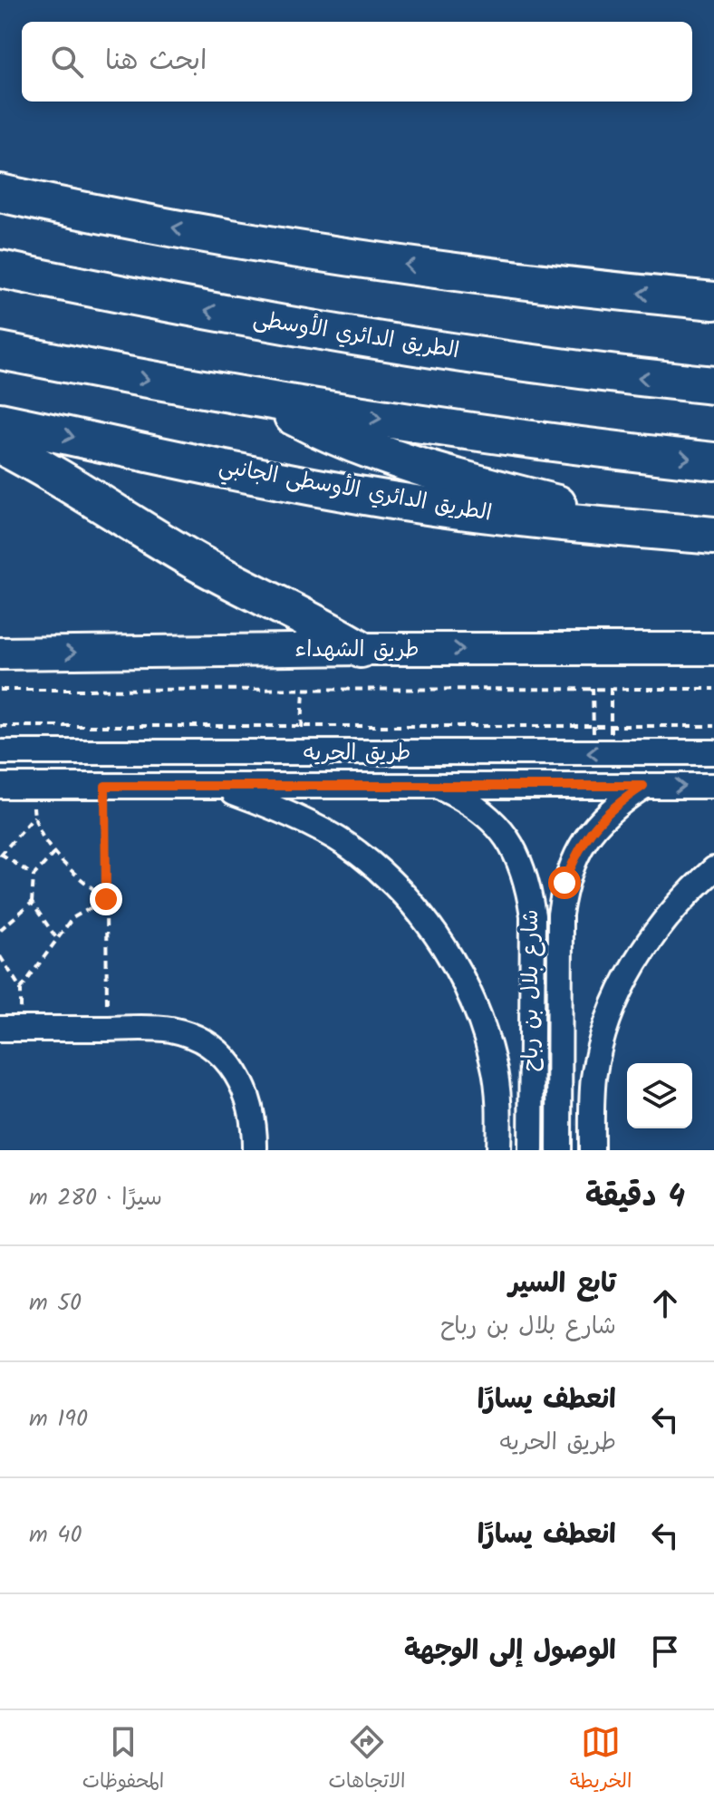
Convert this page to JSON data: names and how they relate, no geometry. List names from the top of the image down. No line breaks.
{"streets":{"highway":["الطريق الدائري الأوسطى","الطريق الدائري الأوسطى الجانبي"],"main road":["طريق الشهداء"],"street":["طريق الحريه","شارع بلال بن رباح"]},"crossings":[["طريق الحريه","شارع بلال بن رباح"]],"one_way":["طريق الشهداء"],"page":{"search":"ابحث هنا","heading":["4 دقيقة","سيرًا · 280 m"],"list":[["تابع السير","شارع بلال بن رباح","50 m"],["انعطف يسارًا","طريق الحريه","190 m"],["انعطف يسارًا","40 m"],"الوصول إلى الوجهة"],"nav":["الخريطة","الاتجاهات","المحفوظات"]}}
